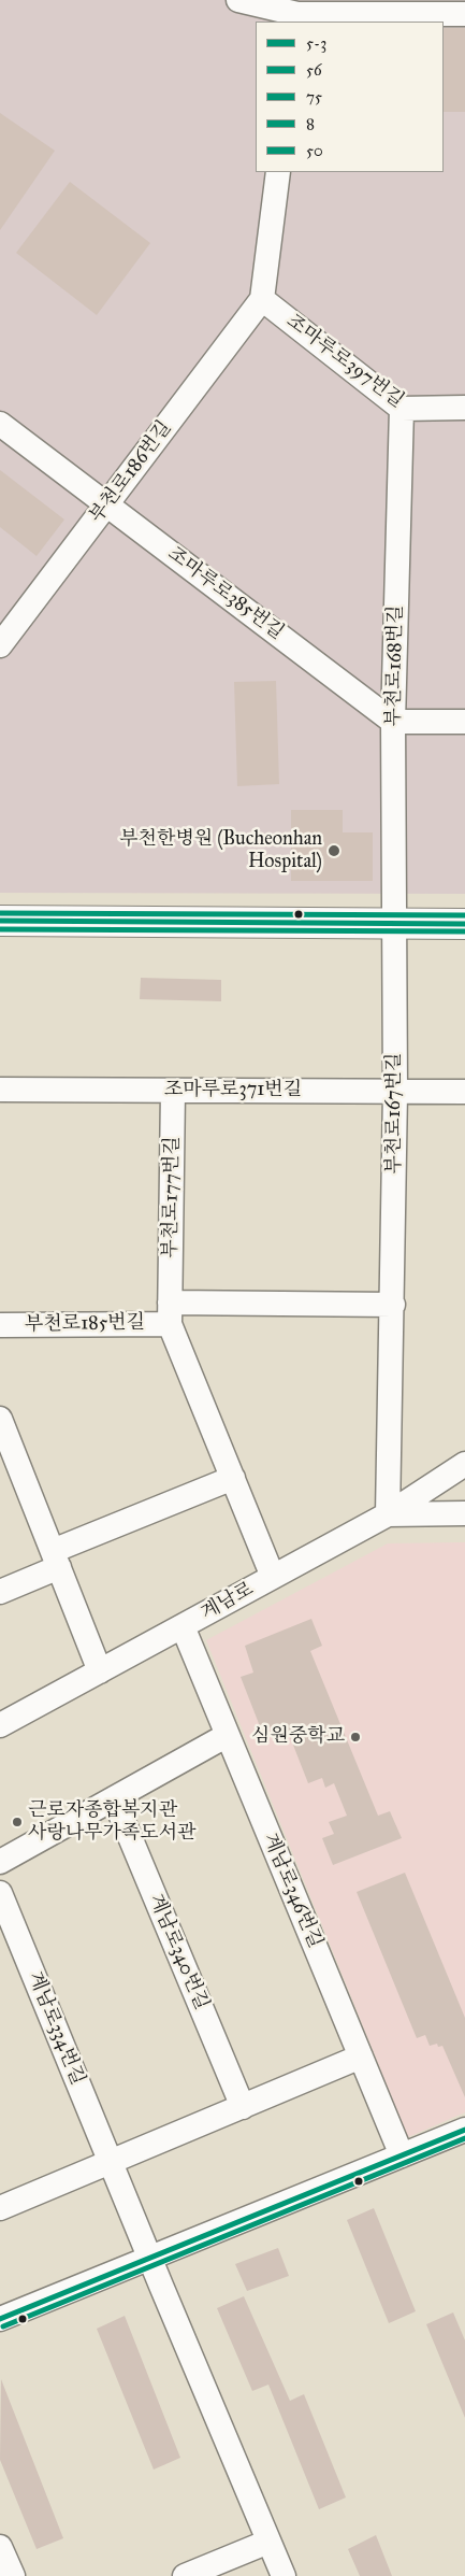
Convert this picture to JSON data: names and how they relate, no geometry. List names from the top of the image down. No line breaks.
{"streets":{"street":["조마루로397번길","부천로186번길","조마루로385번길","부천로168번길","조마루로371번길","부천로167번길","부천로177번길","부천로185번길","계남로","계남로346번길","계남로340번길","계남로334번길"]},"crossings":[["조마루로397번길","부천로186번길"],["조마루로397번길","부천로168번길"],["부천로186번길","조마루로385번길"],["조마루로385번길","부천로168번길"],["부천로168번길","부천로167번길"],["조마루로371번길","부천로167번길"],["조마루로371번길","부천로177번길"],["부천로167번길","계남로"],["부천로177번길","부천로185번길"],["부천로177번길","계남로"],["계남로","계남로346번길"]],"places":["부천한병원 (Bucheonhan Hospital)","심원중학교","근로자종합복지관 사랑나무가족도서관"],"lines":["transit line 50","transit line 75","transit line 8","transit line 5-3","transit line 56"],"legend":["5-3","56","75","8","50"]}
